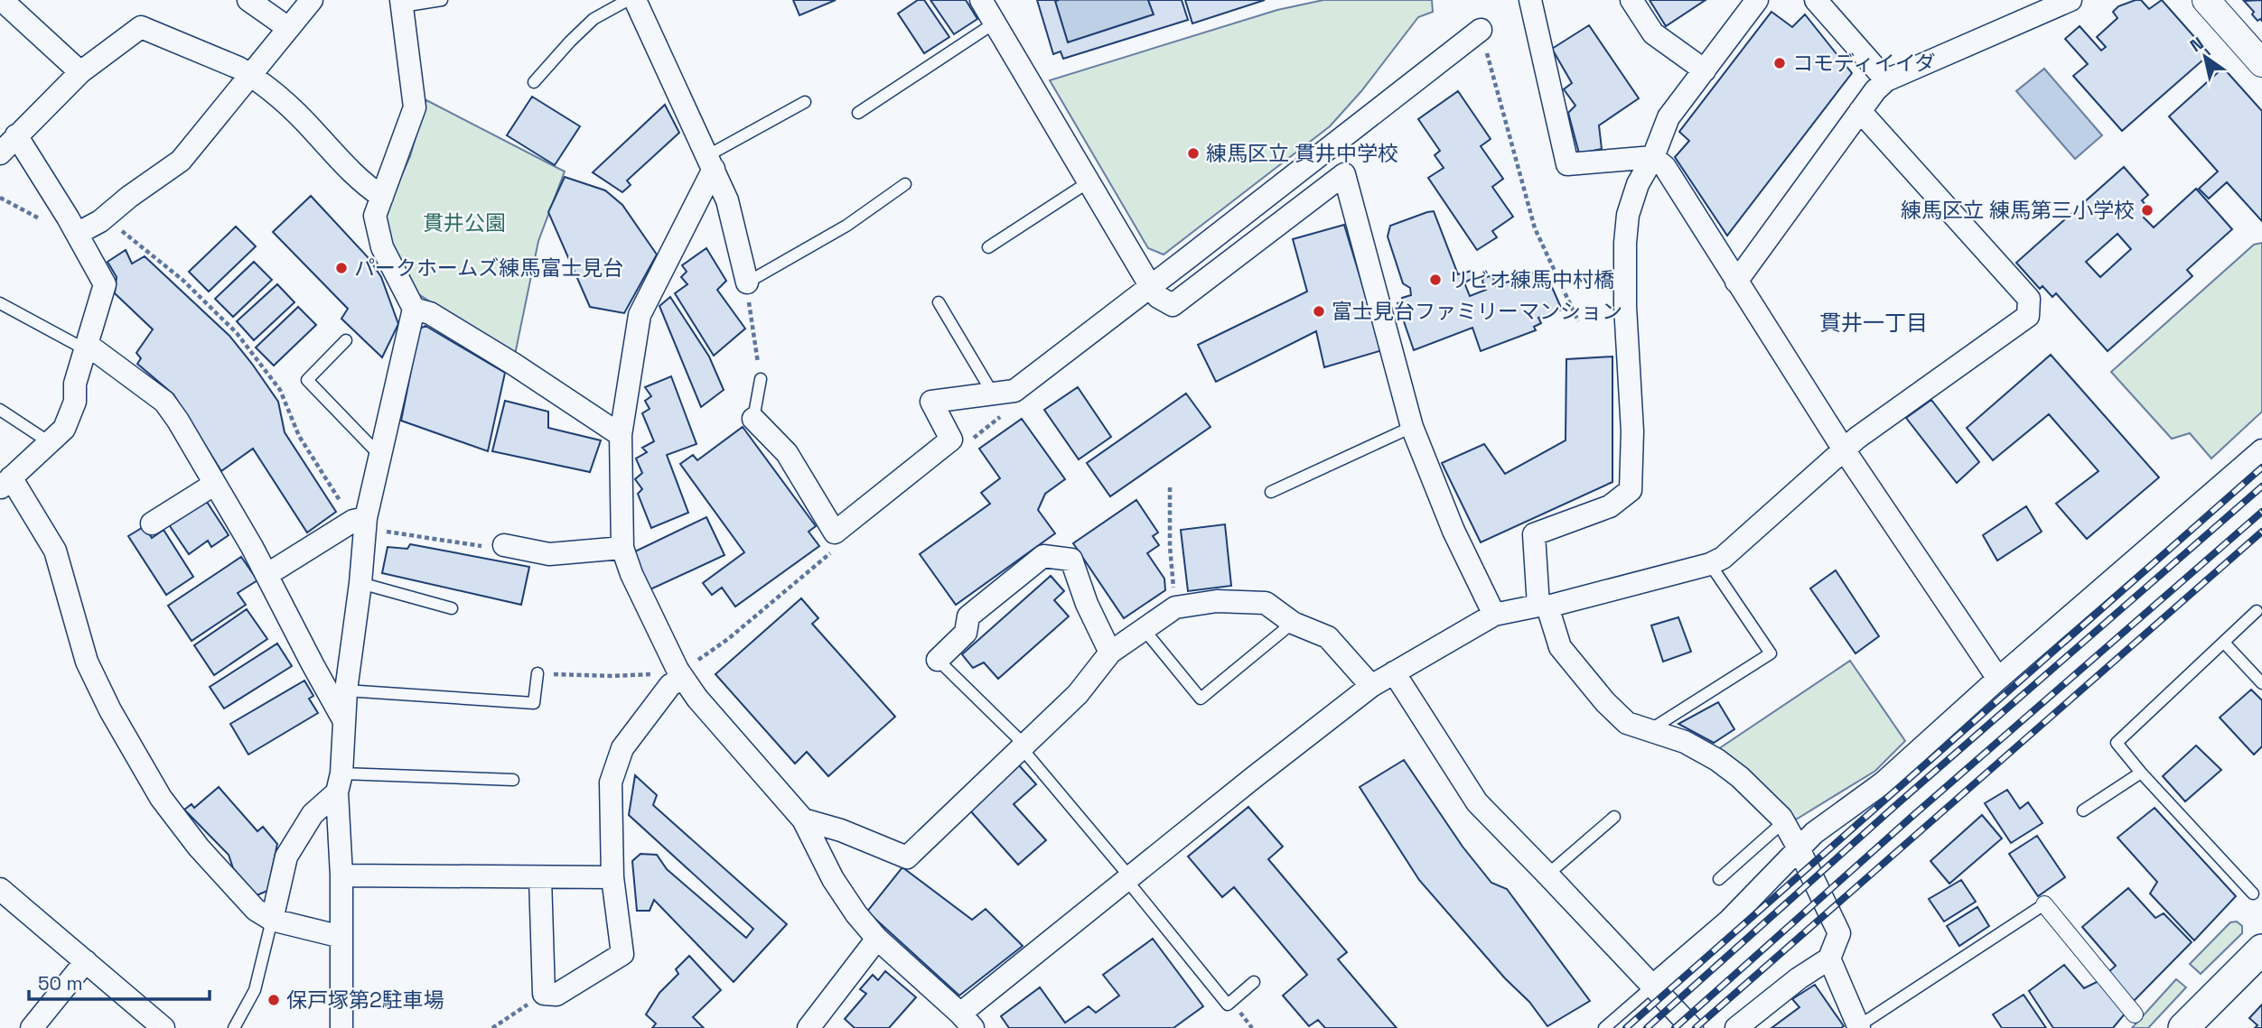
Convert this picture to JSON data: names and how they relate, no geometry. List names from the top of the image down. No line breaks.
{"districts":["貫井一丁目"],"parks":["貫井公園"],"places":["コモディイイダ","練馬区立 貫井中学校","練馬区立 練馬第三小学校","パークホームズ練馬富士見台","リビオ練馬中村橋","富士見台ファミリーマンション","保戸塚第2駐車場"],"scale_bar":"50 m","north":"top left"}
